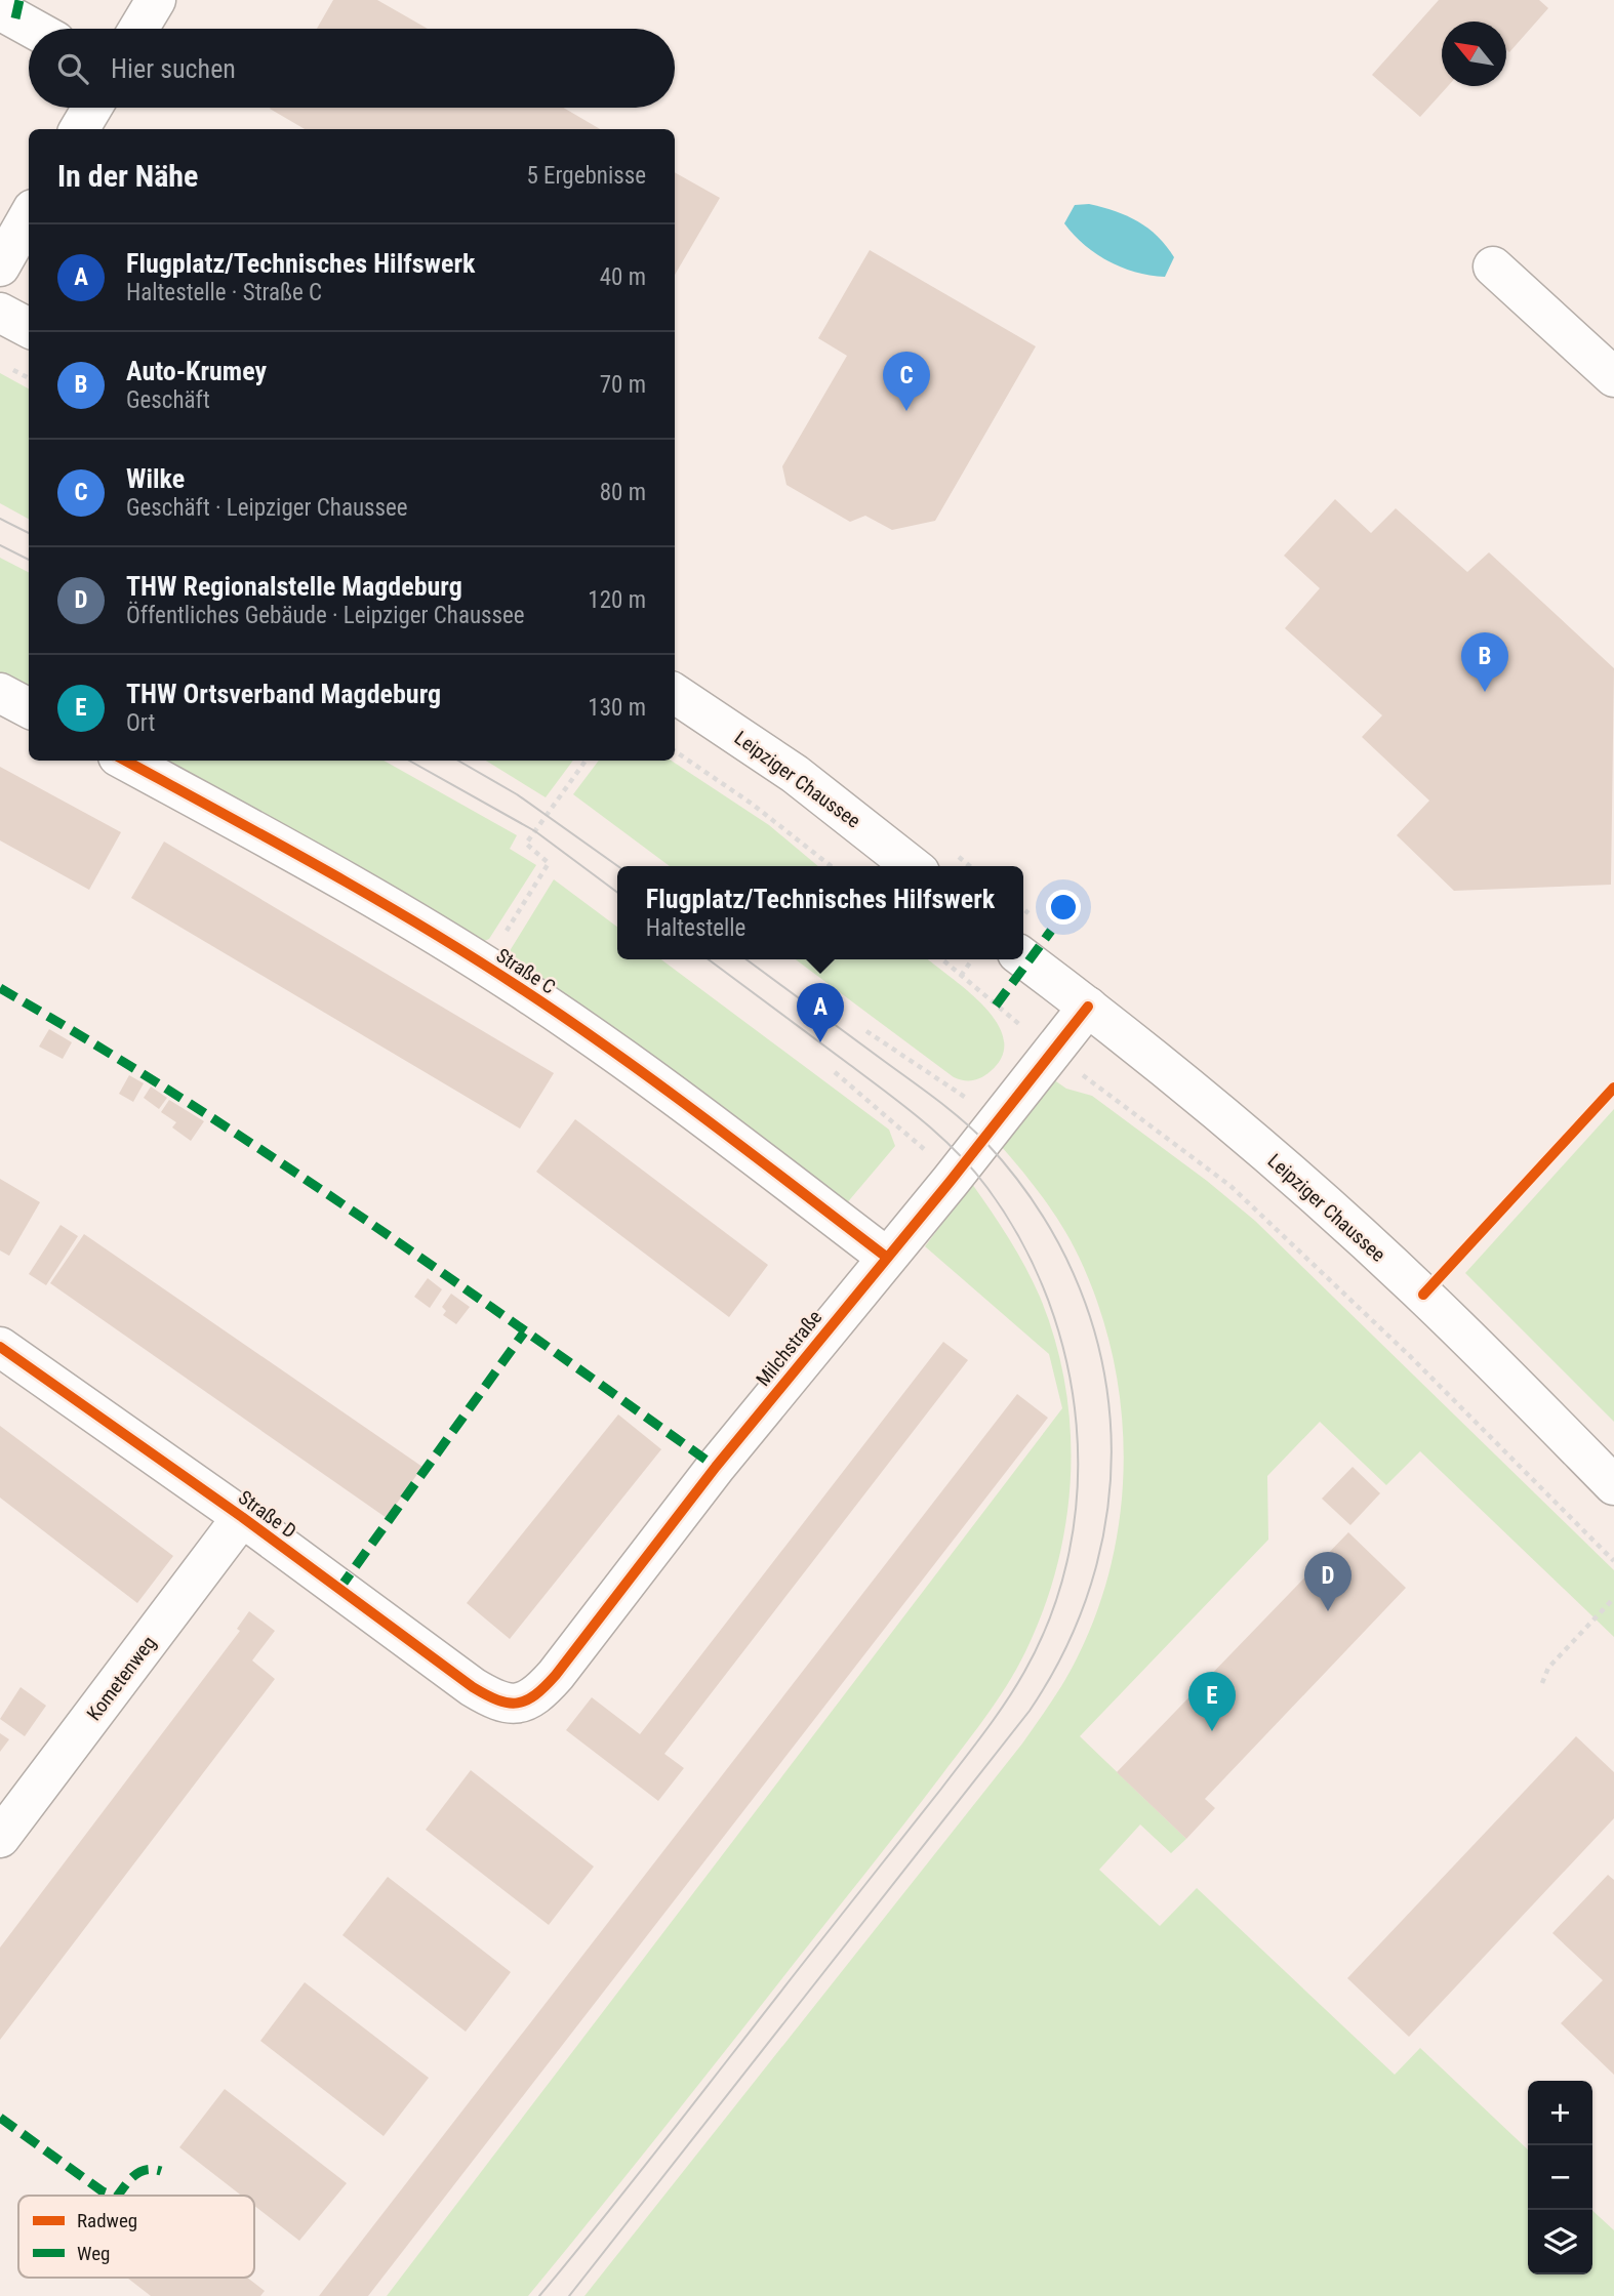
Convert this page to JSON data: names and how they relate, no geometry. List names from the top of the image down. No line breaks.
{"streets":{"street":["Leipziger Chaussee","Straße C","Milchstraße","Straße D","Kometenweg"]},"crossings":[["Leipziger Chaussee","Milchstraße"],["Straße C","Milchstraße"],["Milchstraße","Straße D"],["Straße D","Kometenweg"]],"legend":["Radweg","Weg"],"north":"top left","page":{"search":"Hier suchen","heading":["In der Nähe","5 Ergebnisse"],"list":[{"mark":"A","name":"Flugplatz/Technisches Hilfswerk","note":"Haltestelle · Straße C","value":"40 m"},{"mark":"B","name":"Auto-Krumey","note":"Geschäft","value":"70 m"},{"mark":"C","name":"Wilke","note":"Geschäft · Leipziger Chaussee","value":"80 m"},{"mark":"D","name":"THW Regionalstelle Magdeburg","note":"Öffentliches Gebäude · Leipziger Chaussee","value":"120 m"},{"mark":"E","name":"THW Ortsverband Magdeburg","note":"Ort","value":"130 m"}],"pins":["C","B","A","D","E"],"popup":["Flugplatz/Technisches Hilfswerk","Haltestelle"],"map_buttons":["+","−"]}}
